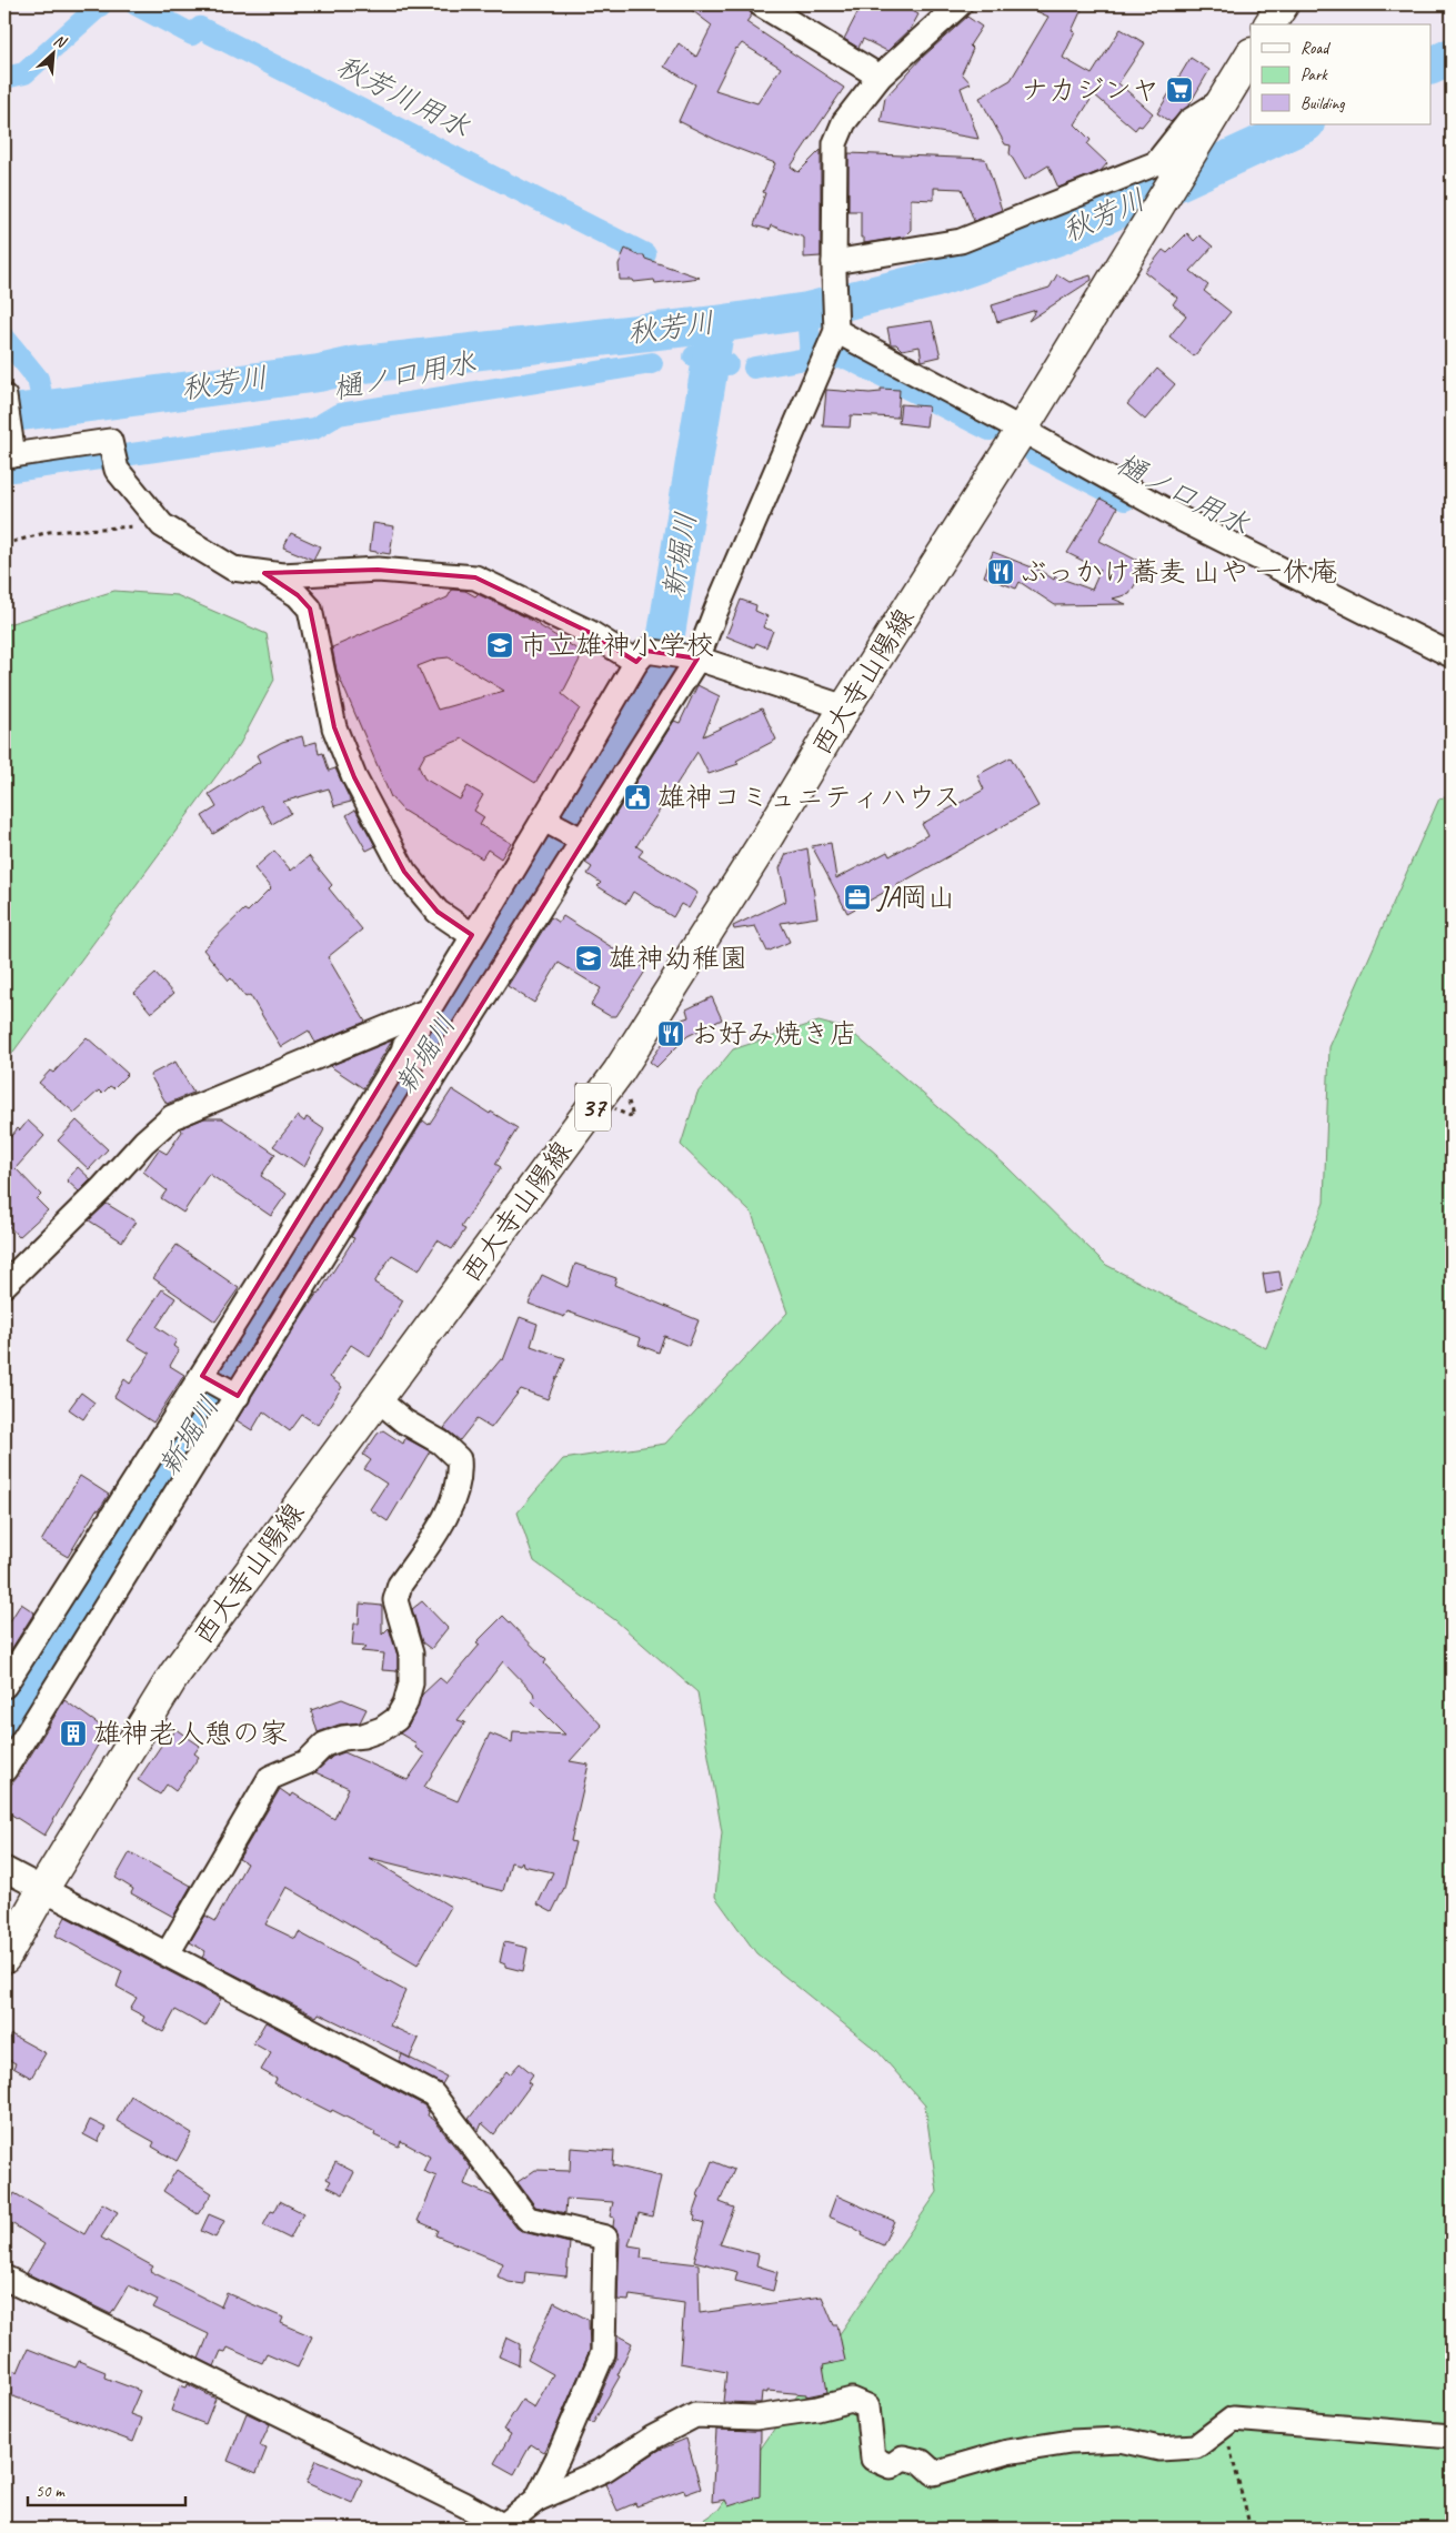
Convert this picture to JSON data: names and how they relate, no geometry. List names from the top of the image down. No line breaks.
{"streets":{"main road":["西大寺山陽線","37"]},"water":["秋芳川用水","秋芳川","樋ノ口用水","新堀川"],"places":{"supermarket":["ナカジンヤ"],"restaurant":["ぶっかけ蕎麦 山や 一休庵","お好み焼き店"],"school or university":["市立雄神小学校","雄神幼稚園"],"public building":["雄神コミュニティハウス"],"office":["JA岡山"],"building":["雄神老人憩の家"]},"legend":["Road","Park","Building"],"scale_bar":"50 m","north":"top right"}
